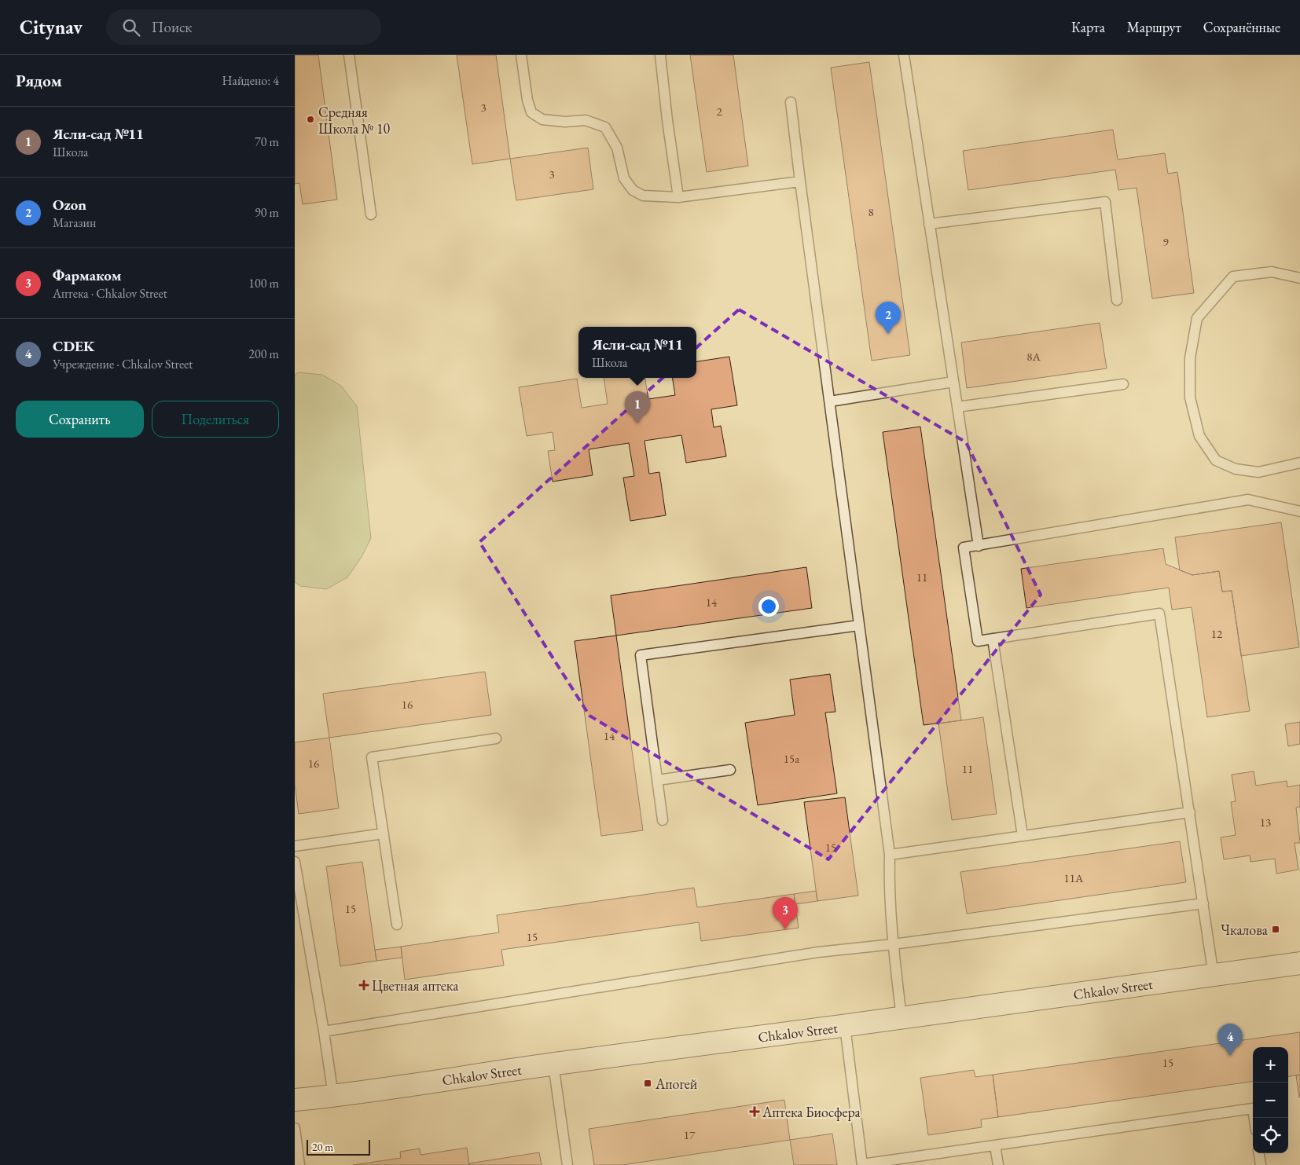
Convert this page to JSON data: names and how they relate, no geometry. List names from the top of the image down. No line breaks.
{"streets":{"street":["Chkalov Street"]},"places":{"other":["Средняя Школа № 10"],"transit":["Чкалова","Апогей"],"health":["Цветная аптека","Аптека Биосфера"]},"house_numbers":["3","2","3","8","9","8А","11","14","12","16","14","15а","16","11","13","15","11А","15","15","15","17"],"scale_bar":"20 m","page":{"header":"Citynav","search":"Поиск","nav":["Карта","Маршрут","Сохранённые"],"heading":["Рядом","Найдено: 4"],"list":[{"mark":"1","name":"Ясли-сад №11","note":"Школа","value":"70 m"},{"mark":"2","name":"Ozon","note":"Магазин","value":"90 m"},{"mark":"3","name":"Фармаком","note":"Аптека · Chkalov Street","value":"100 m"},{"mark":"4","name":"CDEK","note":"Учреждение · Chkalov Street","value":"200 m"}],"pins":["2","1","3","4"],"popup":["Ясли-сад №11","Школа"],"buttons":["Сохранить","Поделиться"],"map_buttons":["+","−"],"scale":"20 m"}}
